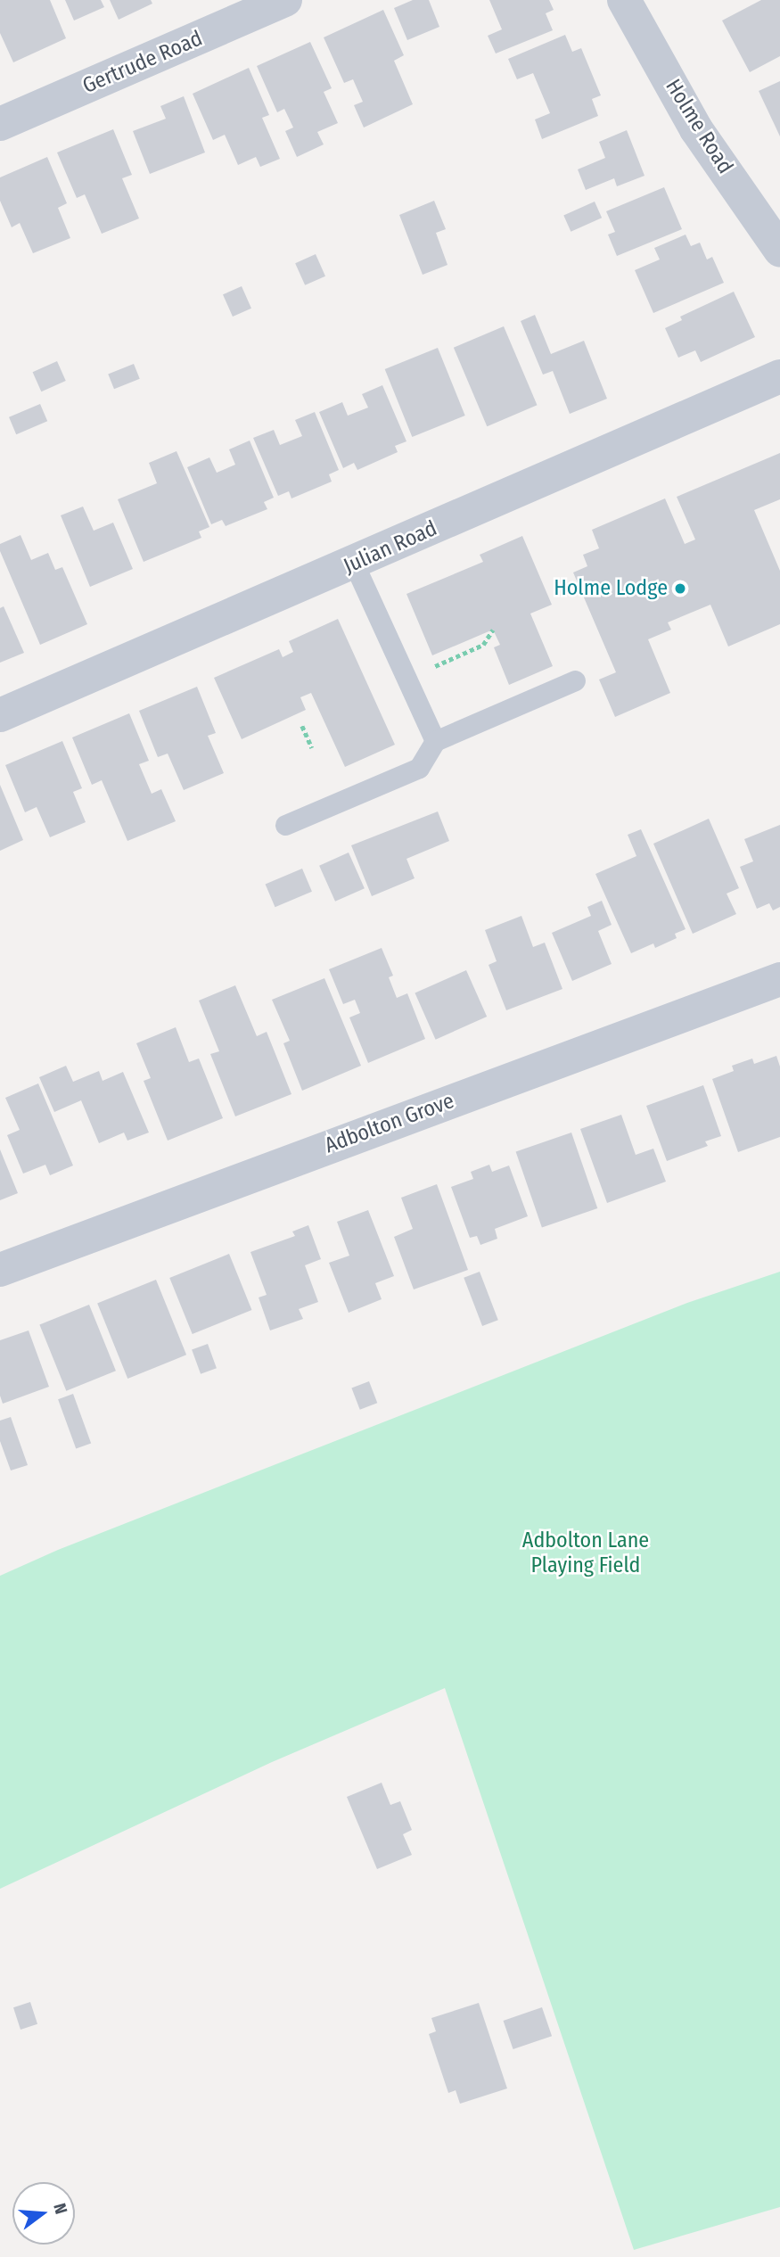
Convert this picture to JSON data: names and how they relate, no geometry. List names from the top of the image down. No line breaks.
{"streets":{"street":["Gertrude Road","Holme Road","Julian Road","Adbolton Grove"]},"parks":["Adbolton Lane Playing Field"],"places":["Holme Lodge"],"north":"right"}
